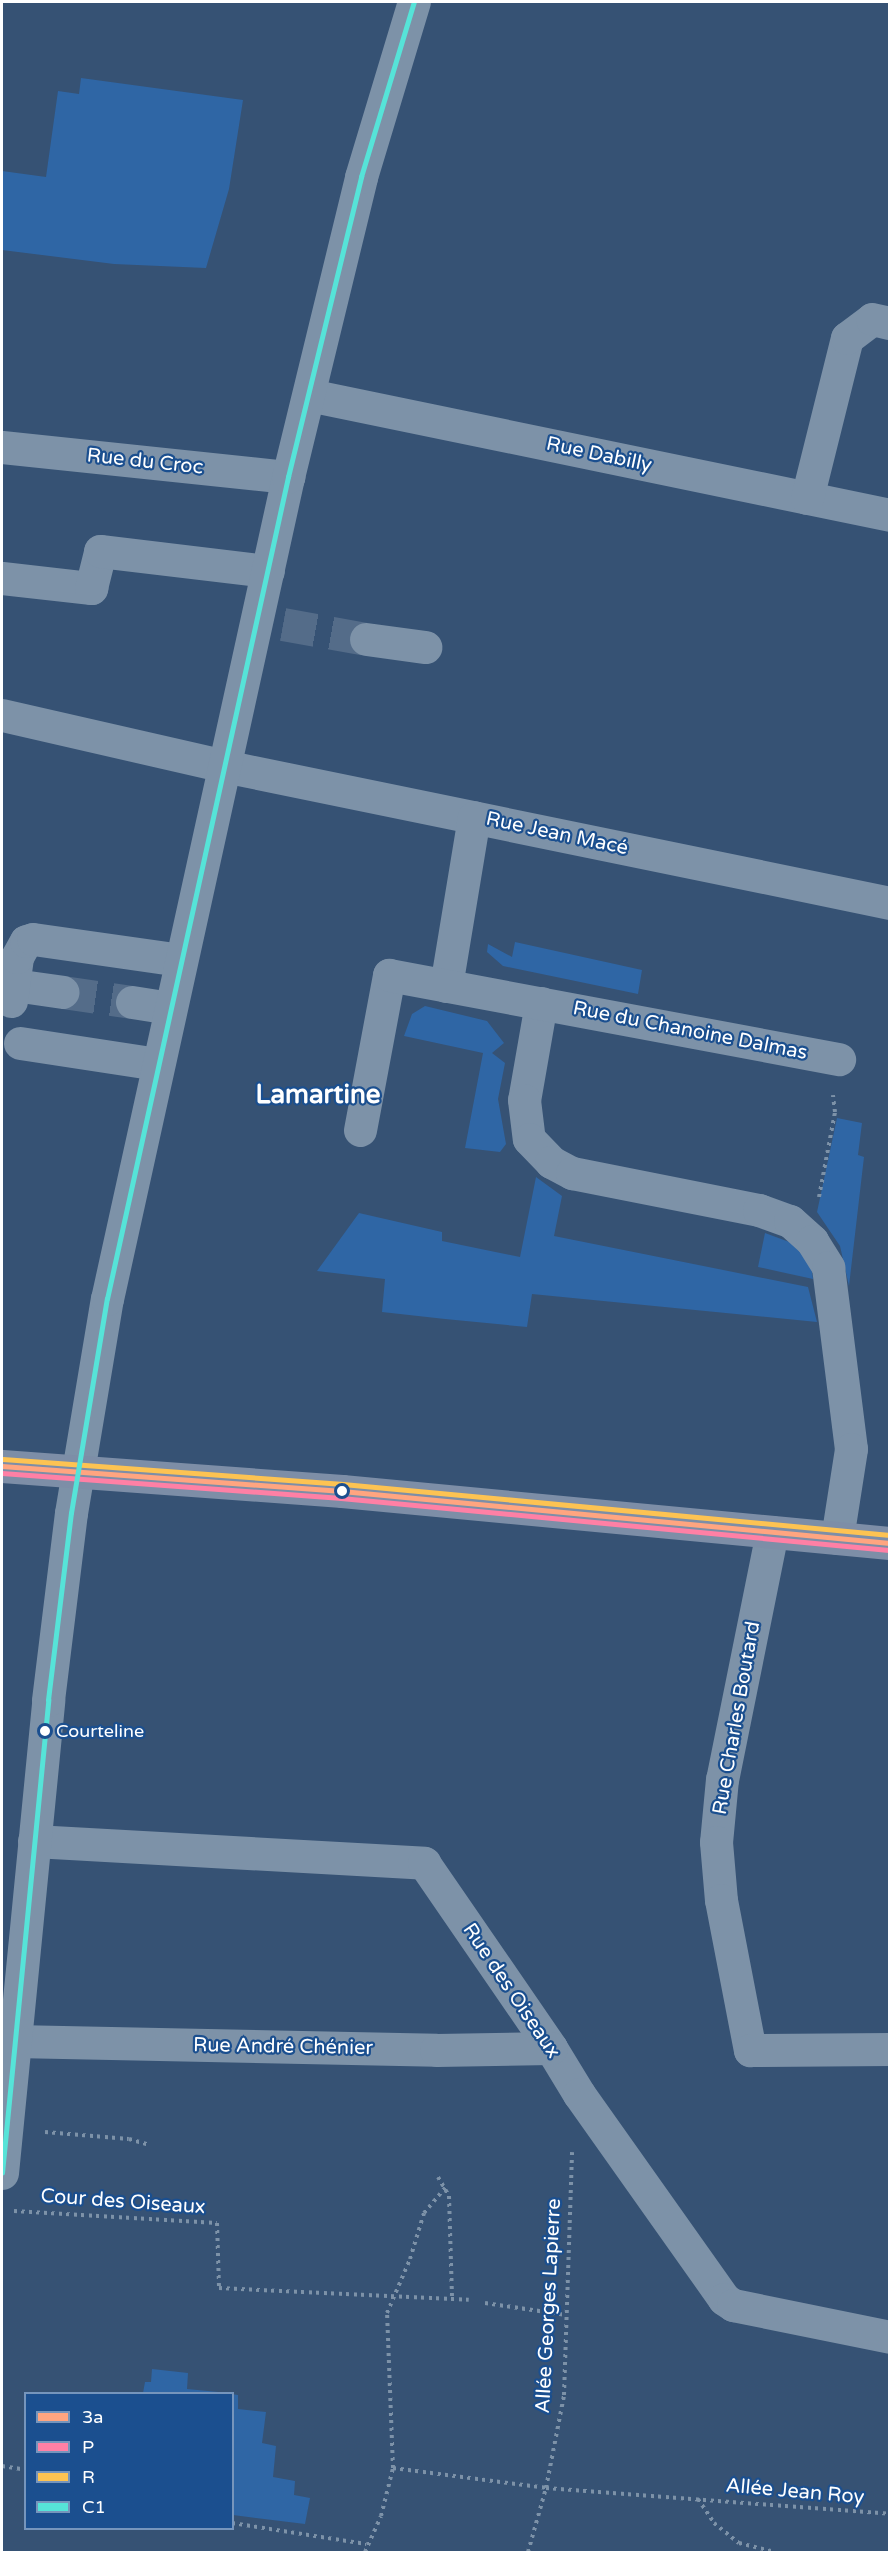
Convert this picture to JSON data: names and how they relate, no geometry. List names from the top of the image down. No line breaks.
{"streets":{"street":["Rue Dabilly","Rue du Croc","Rue Jean Macé","Rue du Chanoine Dalmas","Rue Charles Boutard","Rue des Oiseaux","Rue André Chénier"],"path":["Cour des Oiseaux","Allée Georges Lapierre","Allée Jean Roy"]},"crossings":[["Rue des Oiseaux","Rue André Chénier"],["Rue des Oiseaux","Allée Georges Lapierre"],["Allée Georges Lapierre","Allée Jean Roy"]],"districts":["Lamartine"],"places":["Courteline"],"lines":["transit line C1","transit line R","transit line 3a","transit line P"],"legend":["3a","P","R","C1"]}
